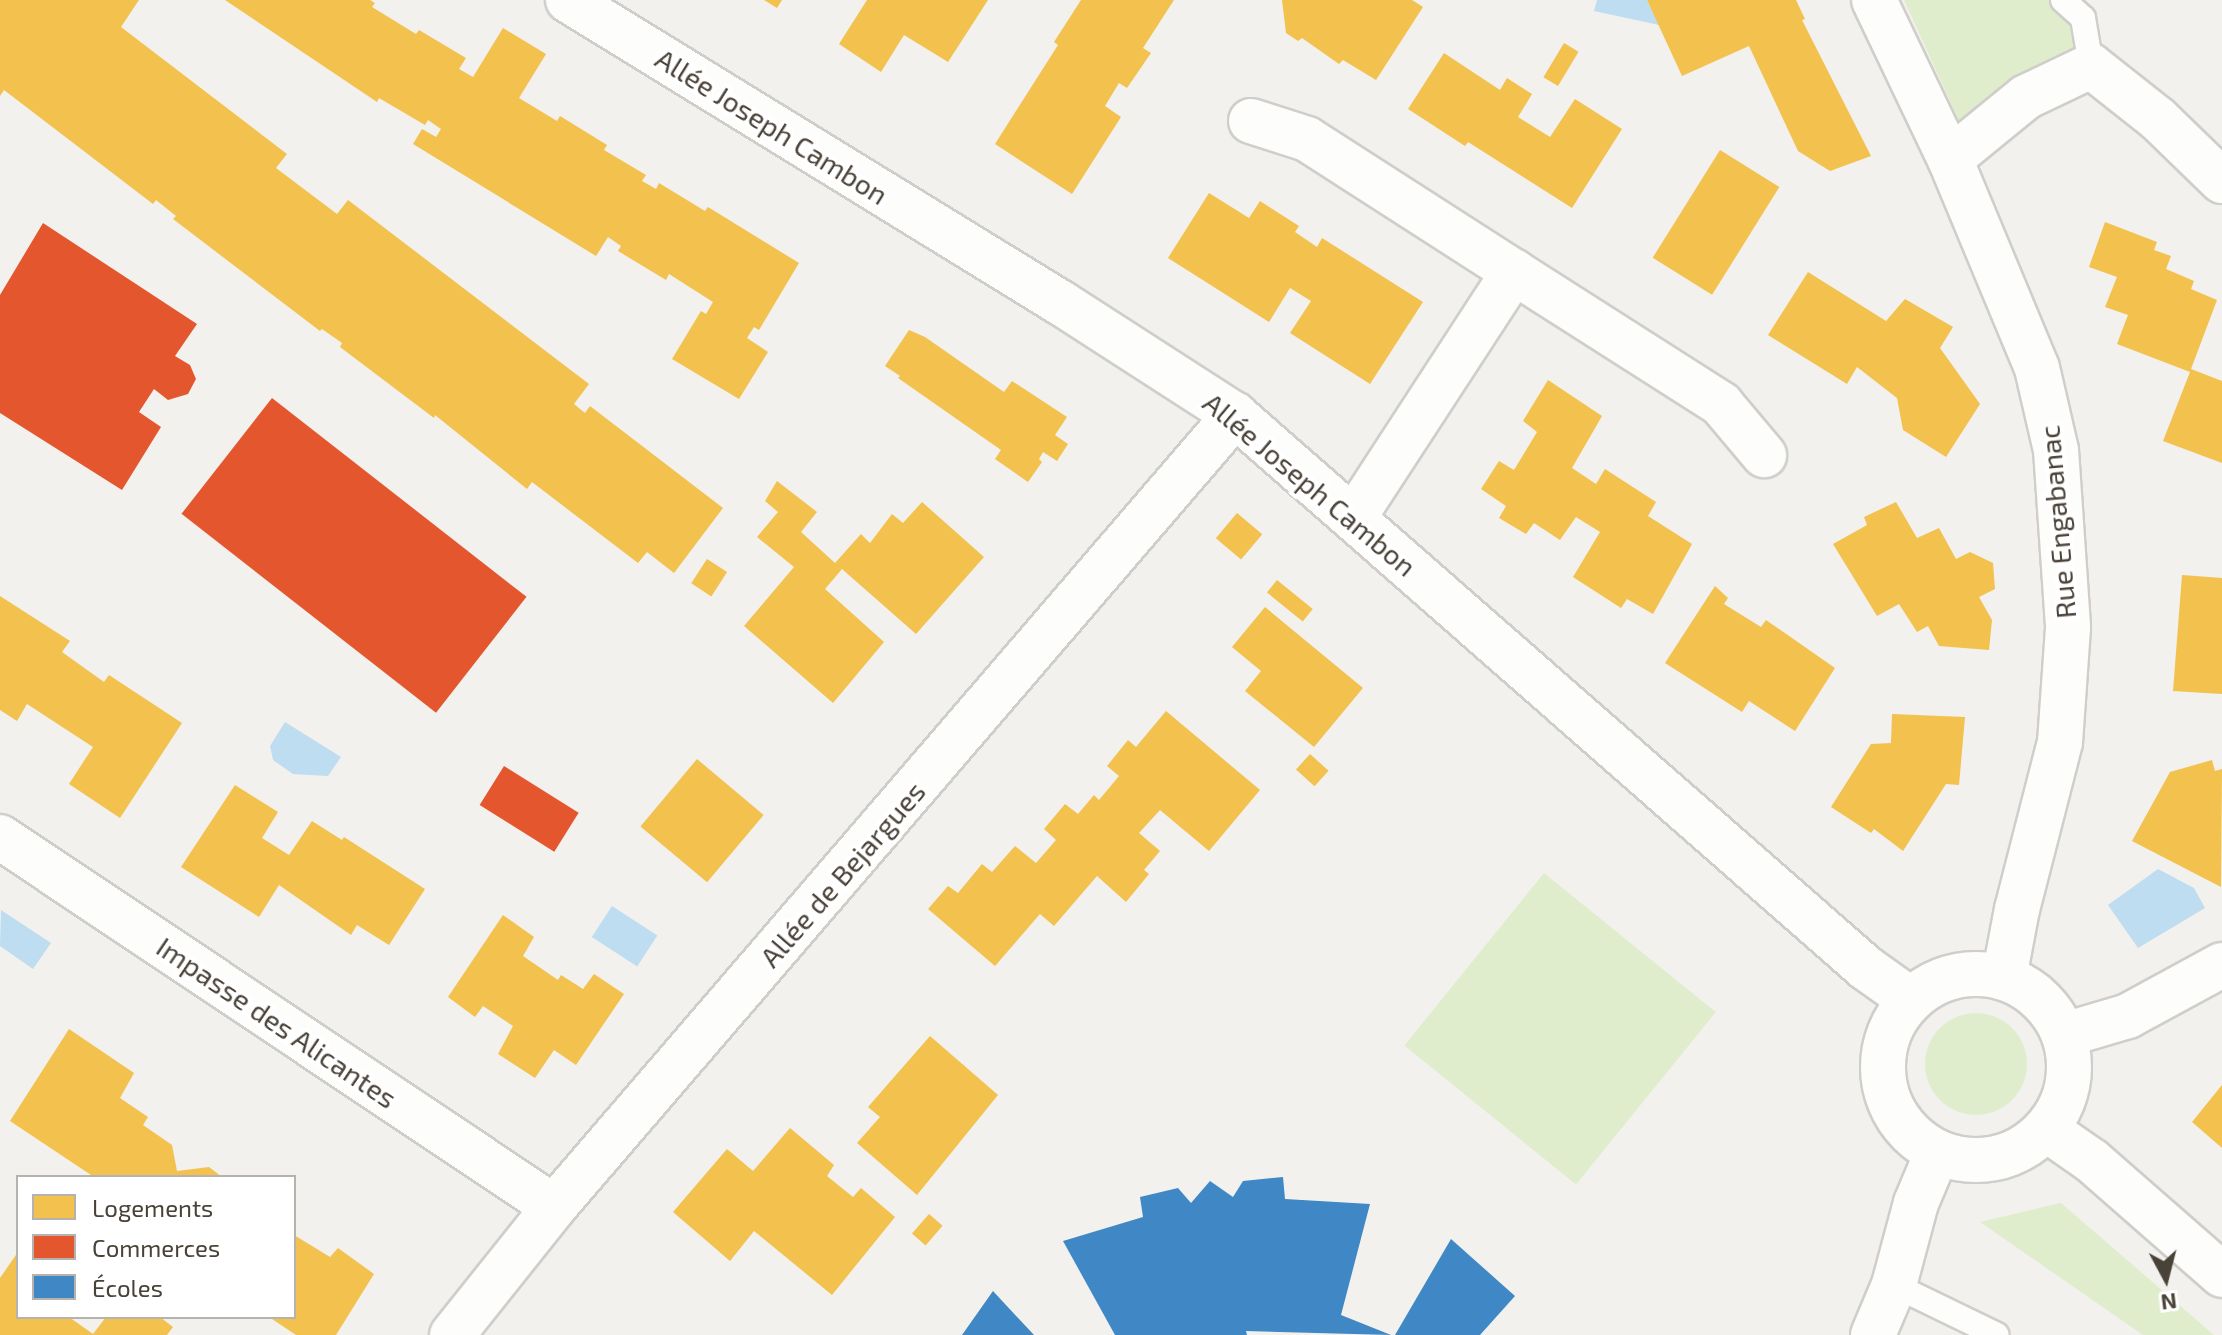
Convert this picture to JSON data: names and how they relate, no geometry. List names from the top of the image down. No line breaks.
{"streets":{"street":["Allée Joseph Cambon","Rue Engabanac","Allée de Bejargues","Impasse des Alicantes"]},"crossings":[["Allée Joseph Cambon","Rue Engabanac"],["Allée Joseph Cambon","Allée de Bejargues"],["Allée de Bejargues","Impasse des Alicantes"]],"legend":["Logements","Commerces","Écoles"],"north":"bottom"}
